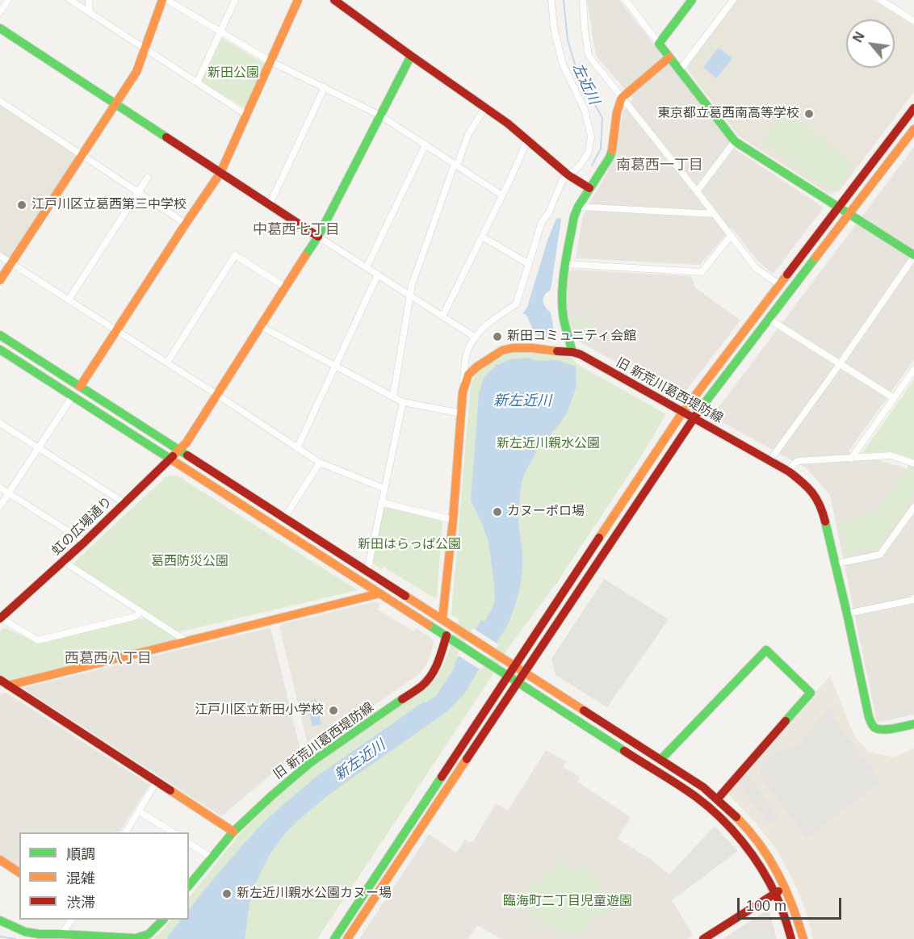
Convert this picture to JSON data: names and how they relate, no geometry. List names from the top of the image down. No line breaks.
{"streets":{"street":["旧 新荒川葛西堤防線","虹の広場通り"]},"districts":["南葛西一丁目","中葛西七丁目","西葛西八丁目"],"water":["左近川","新左近川"],"parks":["新田公園","新左近川親水公園","新田はらっぱ公園","葛西防災公園","臨海町二丁目児童遊園"],"places":["東京都立葛西南高等学校","江戸川区立葛西第三中学校","新田コミュニティ会館","カヌーポロ場","江戸川区立新田小学校","新左近川親水公園カヌー場"],"legend":["順調","混雑","渋滞"],"scale_bar":"100 m","north":"top left"}
